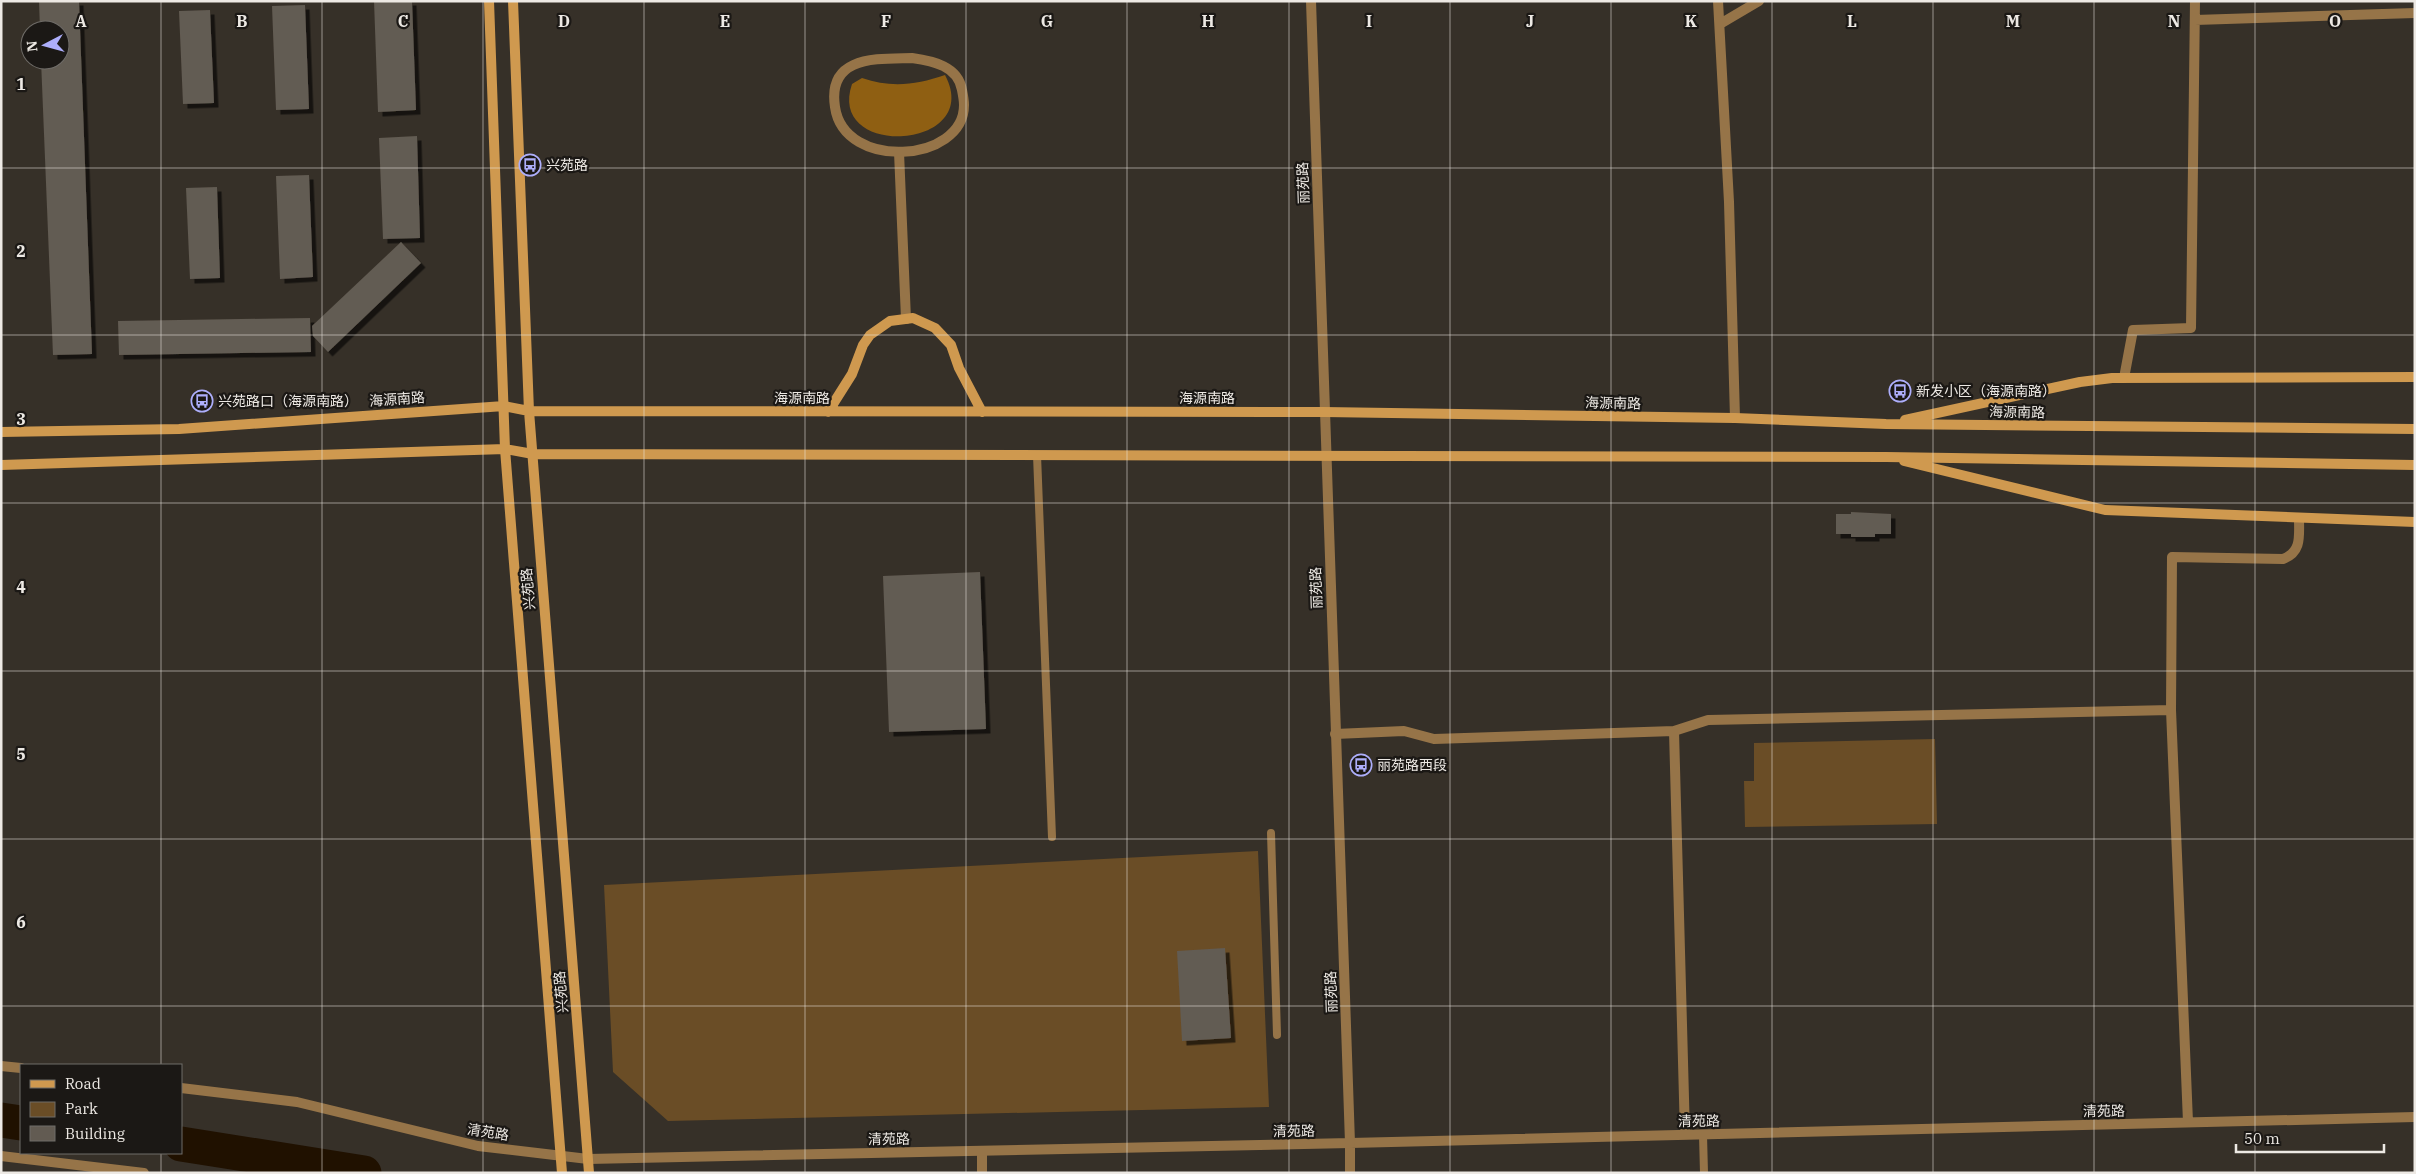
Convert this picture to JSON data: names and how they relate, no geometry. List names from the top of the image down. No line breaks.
{"streets":{"main road":["海源南路","兴苑路"],"street":["丽苑路","清苑路"]},"crossings":[["丽苑路","海源南路"],["丽苑路","清苑路"],["海源南路","兴苑路"],["兴苑路","清苑路"]],"places":{"bus stop":["兴苑路","新发小区（海源南路）","兴苑路口（海源南路）","丽苑路西段"]},"legend":["Road","Park","Building"],"scale_bar":"50 m","north":"left","grid":{"columns":["A","B","C","D","E","F","G","H","I","J","K","L","M","N","O"],"rows":["1","2","3","4","5","6"]}}
